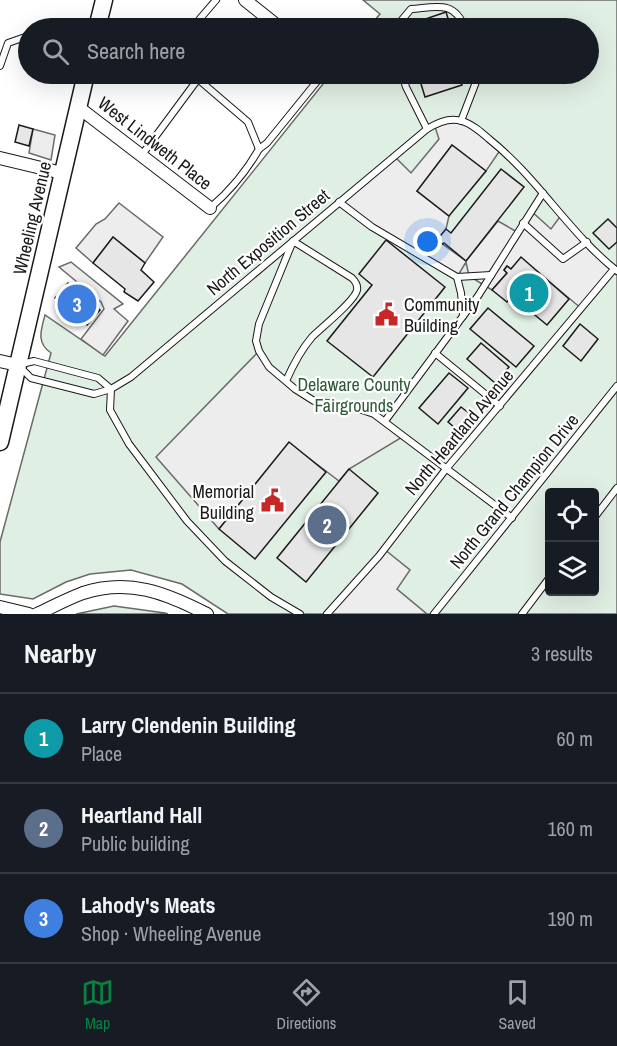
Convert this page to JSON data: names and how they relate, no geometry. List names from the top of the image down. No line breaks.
{"streets":{"main road":["Wheeling Avenue"],"street":["West Lindweth Place"],"lane":["North Exposition Street","North Heartland Avenue","North Grand Champion Drive"]},"crossings":[["West Lindweth Place","Wheeling Avenue"]],"parks":["Delaware County Fairgrounds"],"places":{"public building":["Community Building","Memorial Building"]},"page":{"search":"Search here","pins":["1","3","2"],"heading":["Nearby","3 results"],"list":[{"mark":"1","name":"Larry Clendenin Building","note":"Place","value":"60 m"},{"mark":"2","name":"Heartland Hall","note":"Public building","value":"160 m"},{"mark":"3","name":"Lahody's Meats","note":"Shop · Wheeling Avenue","value":"190 m"}],"nav":["Map","Directions","Saved"]}}
